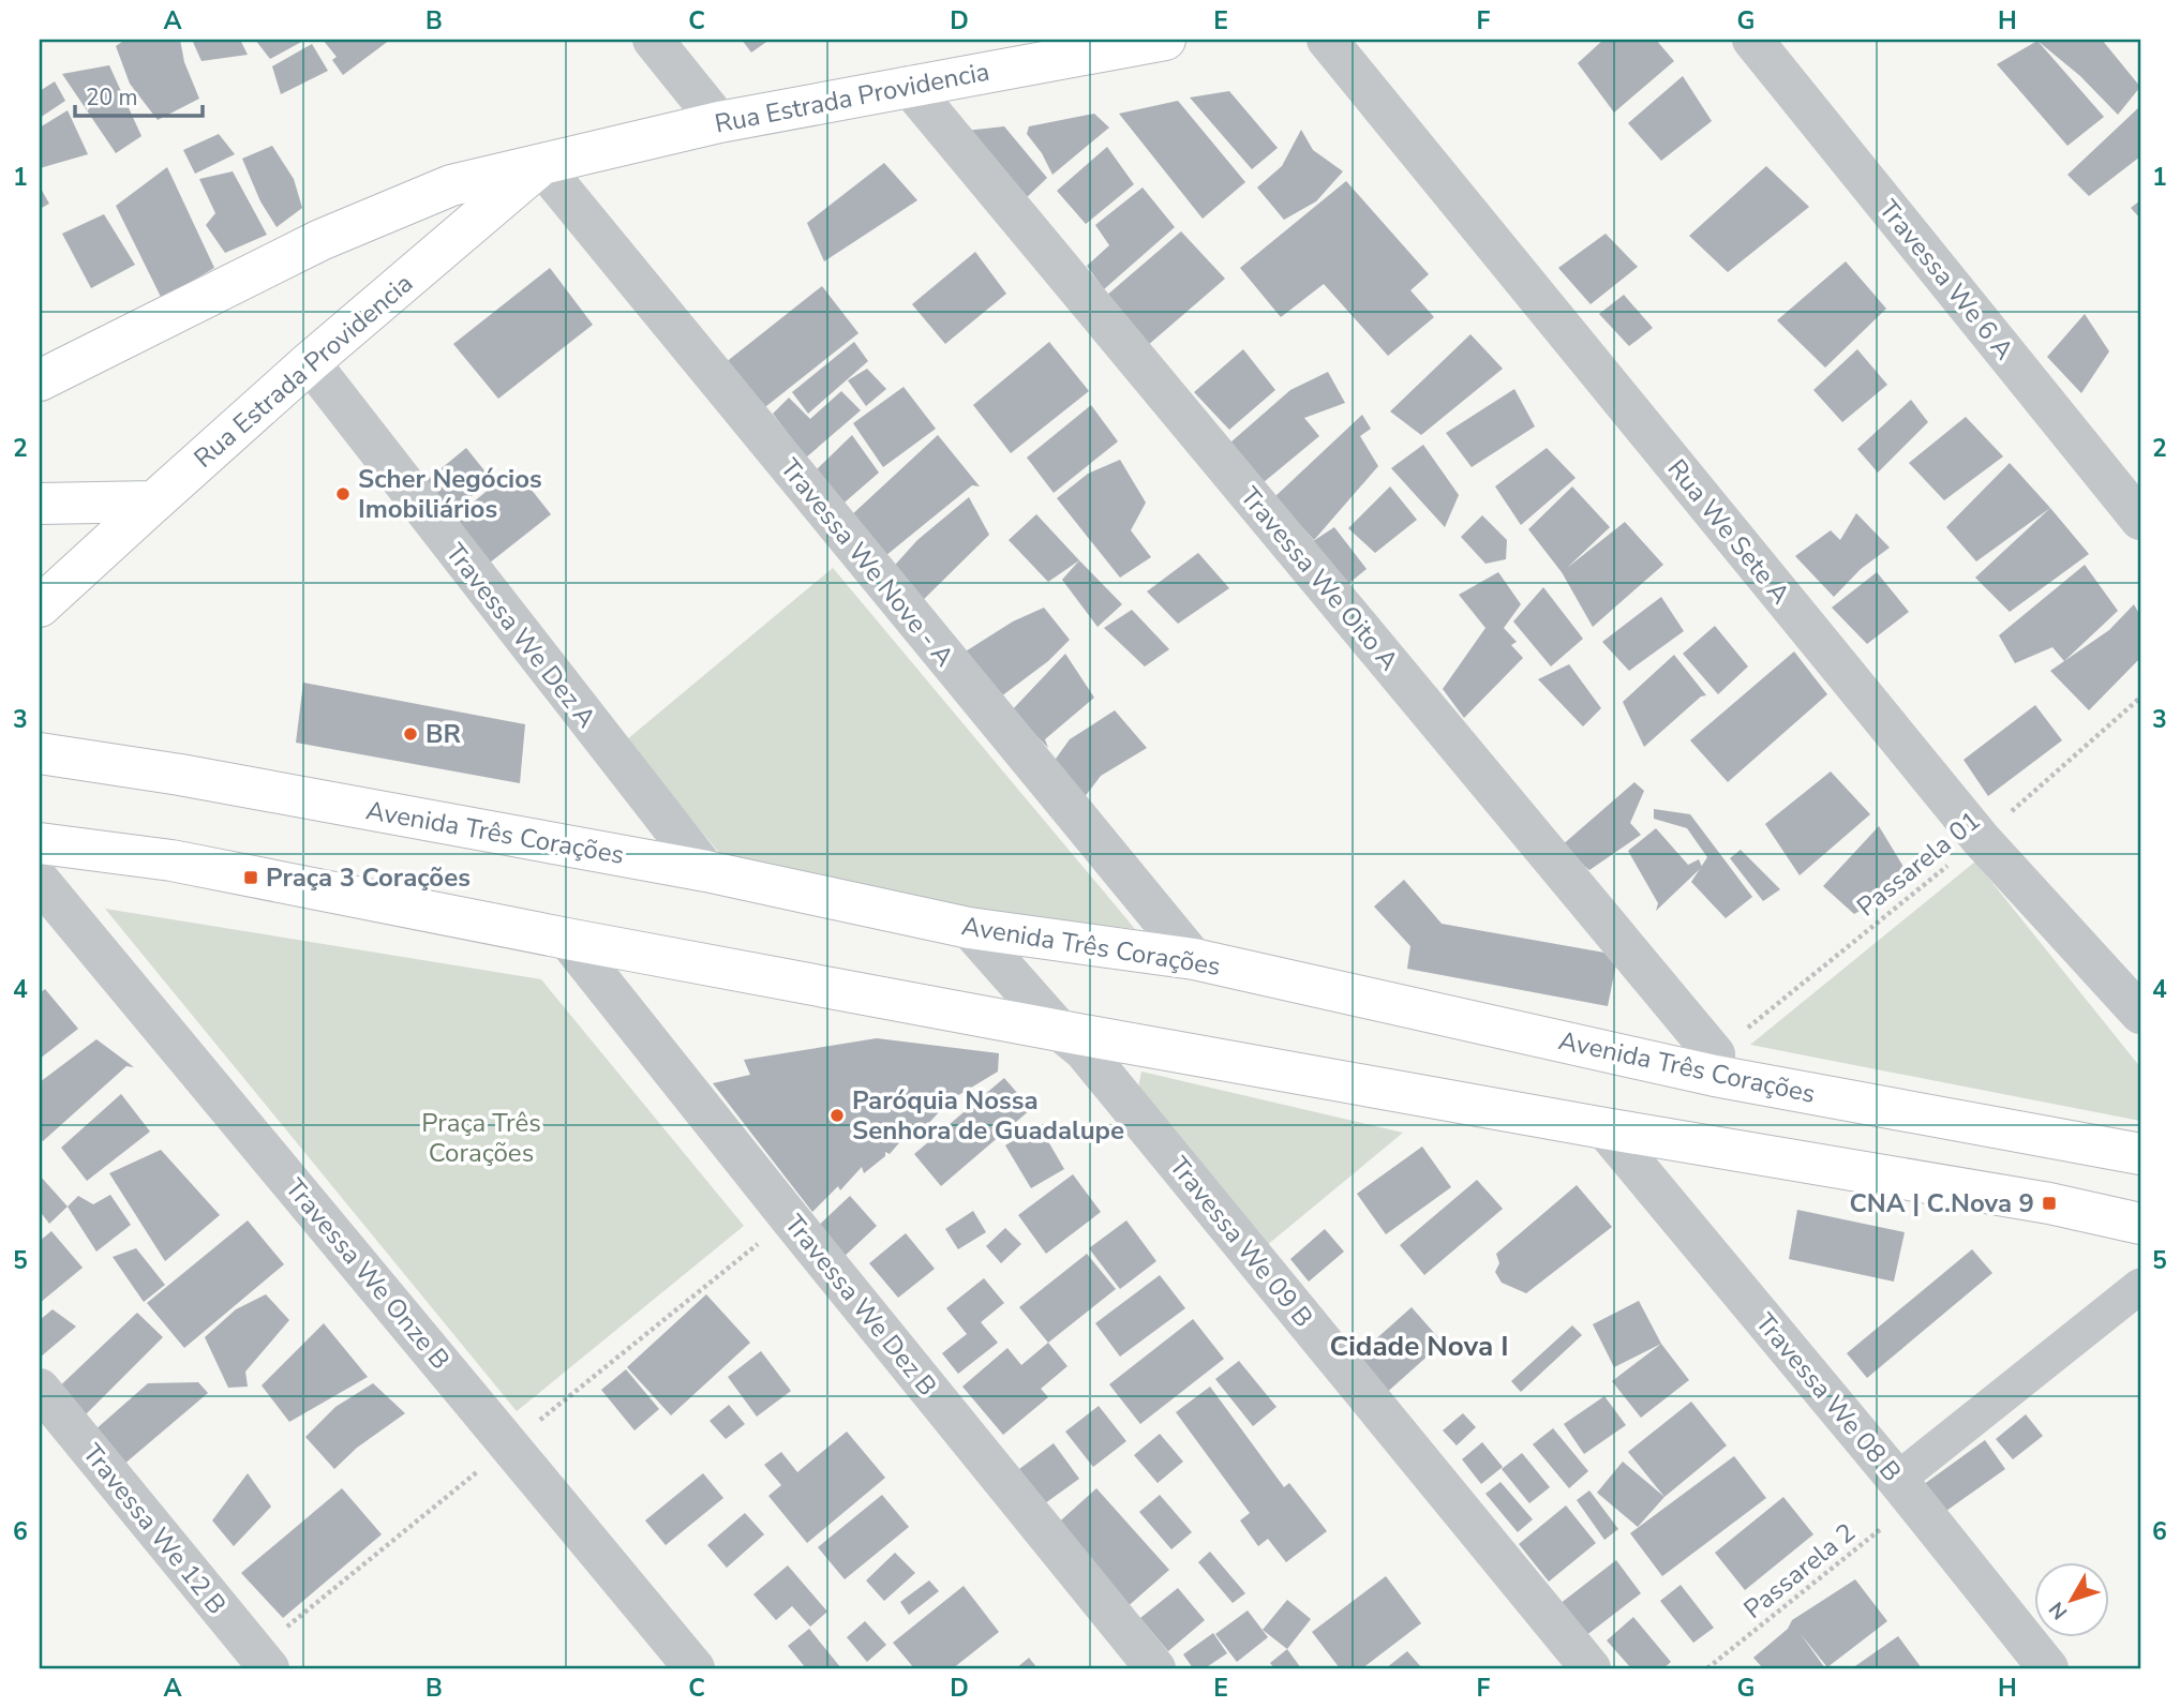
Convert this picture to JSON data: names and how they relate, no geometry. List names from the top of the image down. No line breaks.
{"streets":{"main road":["Rua Estrada Providencia","Avenida Três Corações"],"street":["Travessa We 6 A","Rua We Sete A","Travessa We Nove - A","Travessa We Oito A","Travessa We Dez A","Travessa We 09 B","Travessa We Onze B","Travessa We Dez B","Travessa We 08 B","Travessa We 12 B"],"path":["Passarela 01","Passarela 2"]},"crossings":[["Rua Estrada Providencia","Travessa We Nove - A"],["Rua Estrada Providencia","Travessa We Oito A"],["Rua Estrada Providencia","Travessa We Dez A"],["Rua We Sete A","Passarela 01"],["Travessa We Nove - A","Avenida Três Corações"],["Travessa We Oito A","Avenida Três Corações"],["Travessa We Oito A","Passarela 01"],["Travessa We Dez A","Avenida Três Corações"],["Avenida Três Corações","Passarela 01"],["Avenida Três Corações","Travessa We 09 B"],["Travessa We 08 B","Passarela 2"]],"districts":["Cidade Nova I"],"parks":["Praça Três Corações"],"places":{"other":["Scher Negócios Imobiliários","BR","Paróquia Nossa Senhora de Guadalupe"],"transit":["Praça 3 Corações","CNA | C.Nova 9"]},"scale_bar":"20 m","north":"bottom left","grid":{"columns":["A","B","C","D","E","F","G","H"],"rows":["1","2","3","4","5","6"]}}
